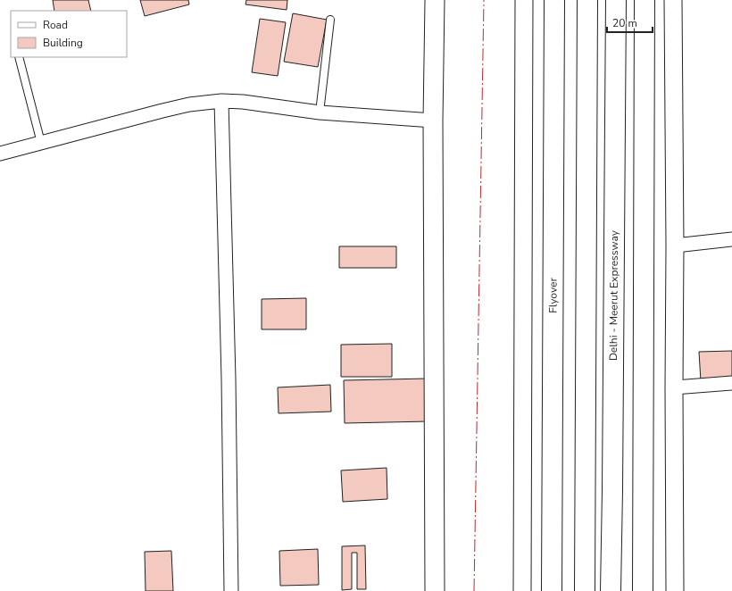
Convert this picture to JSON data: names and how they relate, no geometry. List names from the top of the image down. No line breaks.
{"streets":{"highway":["Flyover","Delhi - Meerut Expressway"]},"legend":["Road","Building"],"scale_bar":"20 m"}
